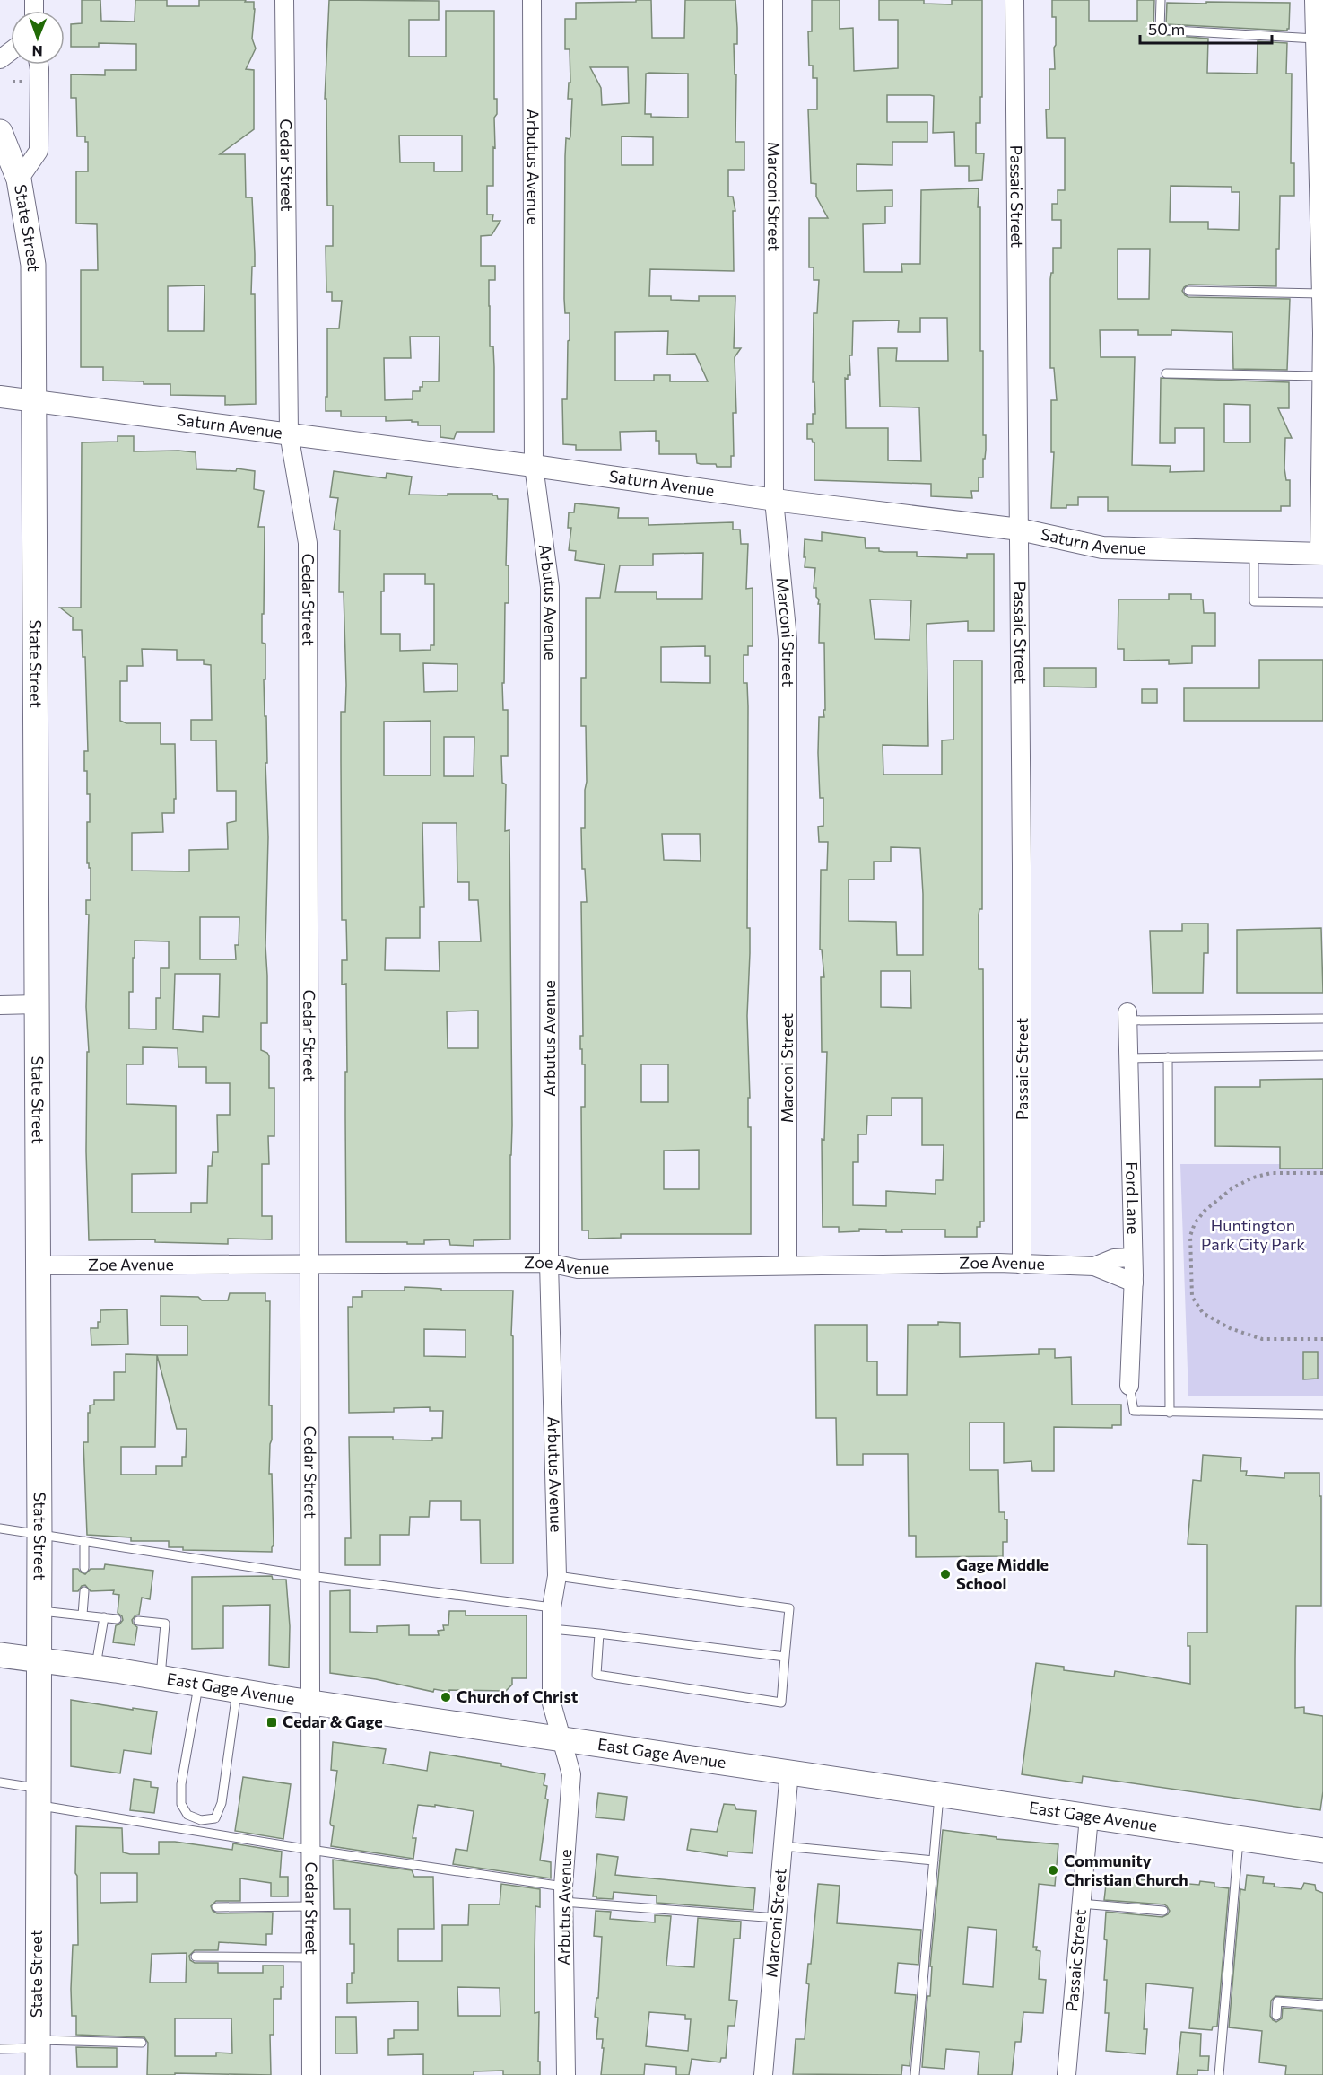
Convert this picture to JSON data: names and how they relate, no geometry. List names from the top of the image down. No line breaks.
{"streets":{"main road":["State Street","East Gage Avenue"],"street":["Cedar Street","Arbutus Avenue","Marconi Street","Passaic Street","Saturn Avenue","Ford Lane","Zoe Avenue"]},"crossings":[["Cedar Street","Saturn Avenue"],["Cedar Street","Zoe Avenue"],["Cedar Street","East Gage Avenue"],["Arbutus Avenue","Saturn Avenue"],["Arbutus Avenue","Zoe Avenue"],["Arbutus Avenue","East Gage Avenue"],["Marconi Street","Saturn Avenue"],["Marconi Street","Zoe Avenue"],["Marconi Street","East Gage Avenue"],["Passaic Street","Saturn Avenue"],["Passaic Street","Zoe Avenue"],["Passaic Street","East Gage Avenue"],["State Street","Saturn Avenue"],["State Street","Zoe Avenue"],["State Street","East Gage Avenue"],["Ford Lane","Zoe Avenue"]],"parks":["Huntington Park City Park"],"places":{"other":["Gage Middle School","Church of Christ","Community Christian Church"],"transit":["Cedar & Gage"]},"scale_bar":"50 m","north":"bottom"}
